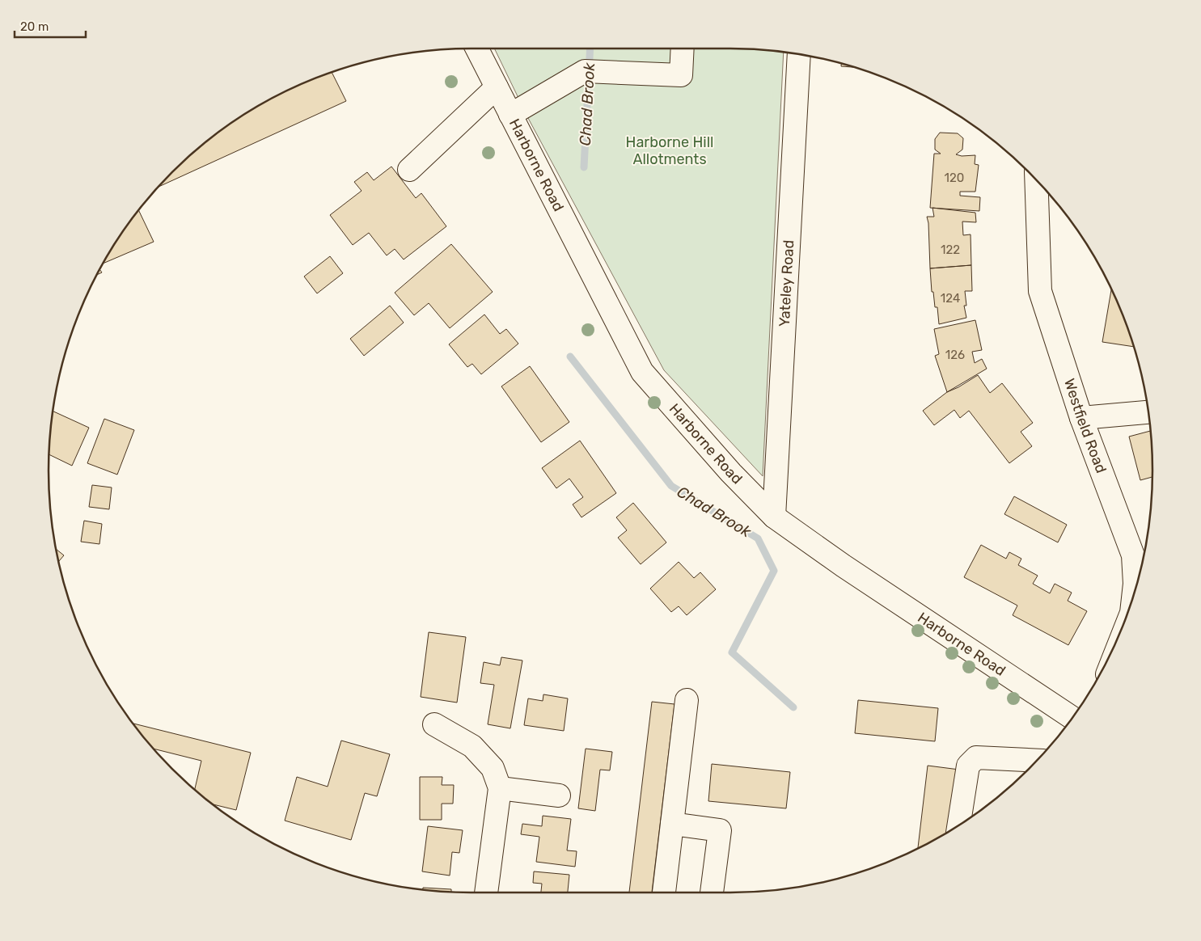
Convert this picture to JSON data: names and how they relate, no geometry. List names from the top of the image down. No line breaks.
{"streets":{"street":["Harborne Road","Yateley Road","Westfield Road"]},"crossings":[["Harborne Road","Yateley Road"]],"water":["Chad Brook"],"parks":["Harborne Hill Allotments"],"house_numbers":["120","122","124","126"],"scale_bar":"20 m"}
